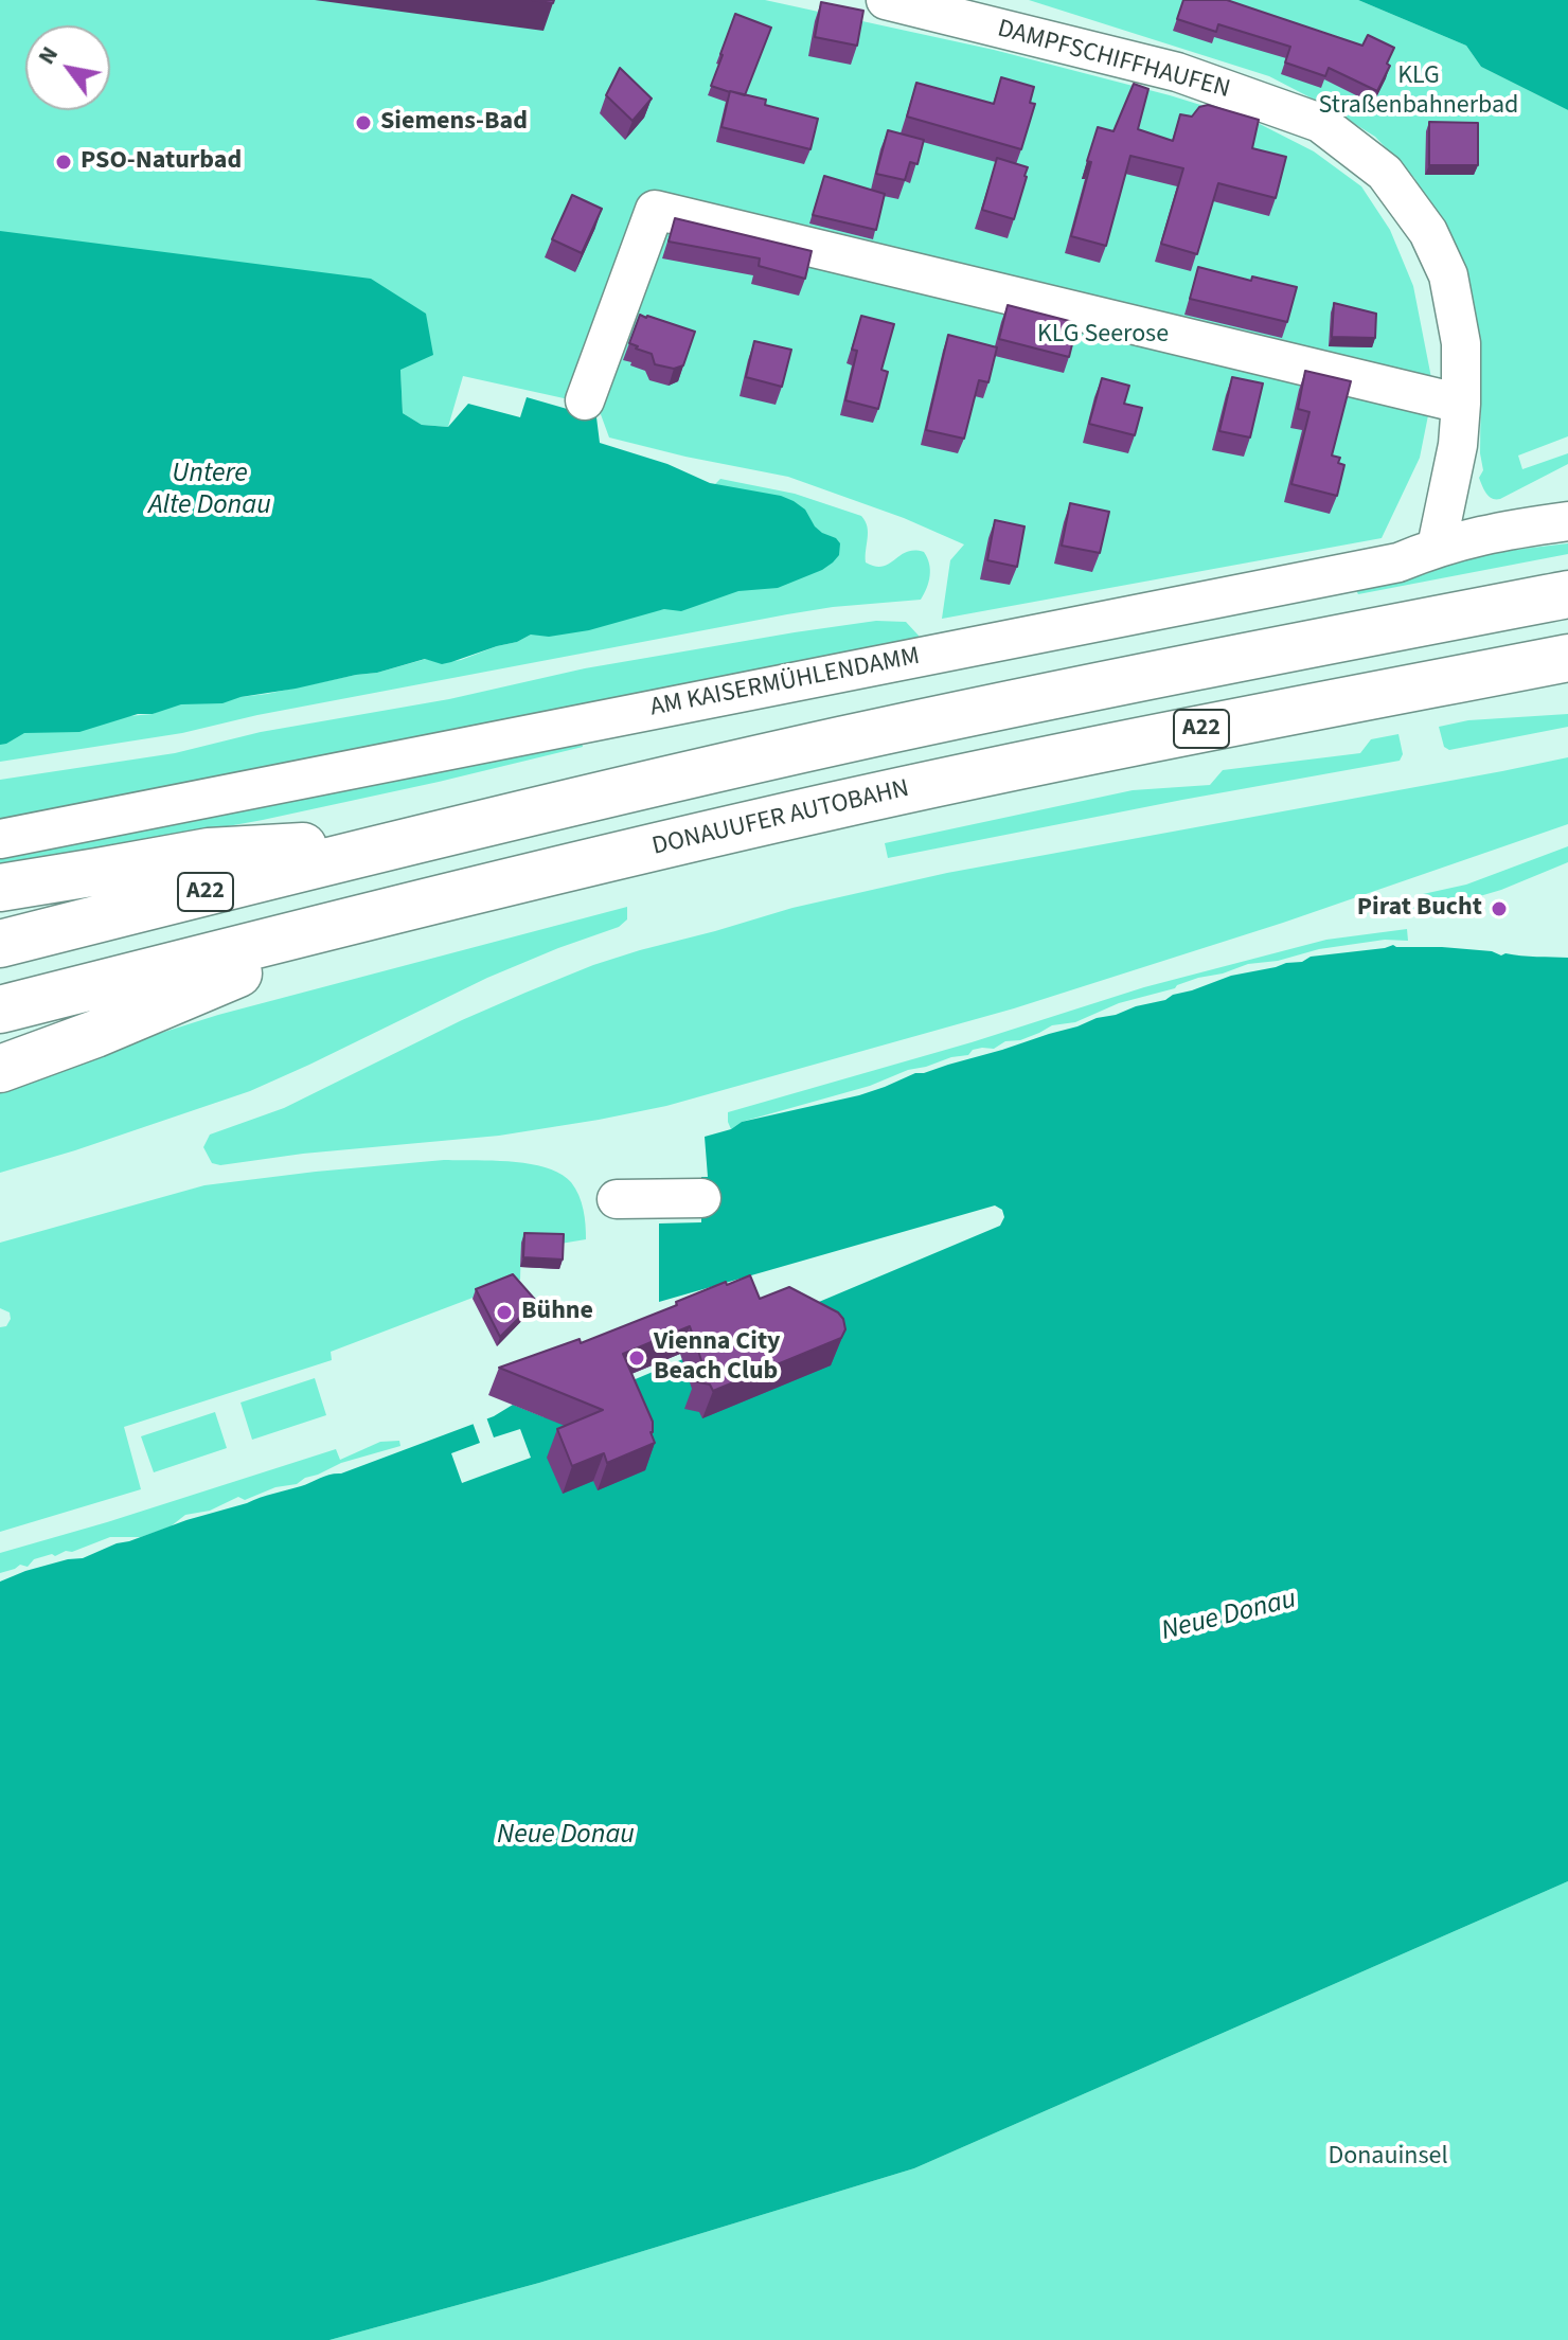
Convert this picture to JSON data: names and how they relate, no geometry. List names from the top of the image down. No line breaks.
{"streets":{"highway":["A22","DONAUUFER AUTOBAHN"],"street":["DAMPFSCHIFFHAUFEN","AM KAISERMÜHLENDAMM"]},"crossings":[["DAMPFSCHIFFHAUFEN","AM KAISERMÜHLENDAMM"]],"water":["Untere Alte Donau","Neue Donau"],"parks":["KLG Straßenbahnerbad","KLG Seerose","Donauinsel"],"places":["Siemens-Bad","PSO-Naturbad","Pirat Bucht","Bühne","Vienna City Beach Club"],"north":"top left"}
